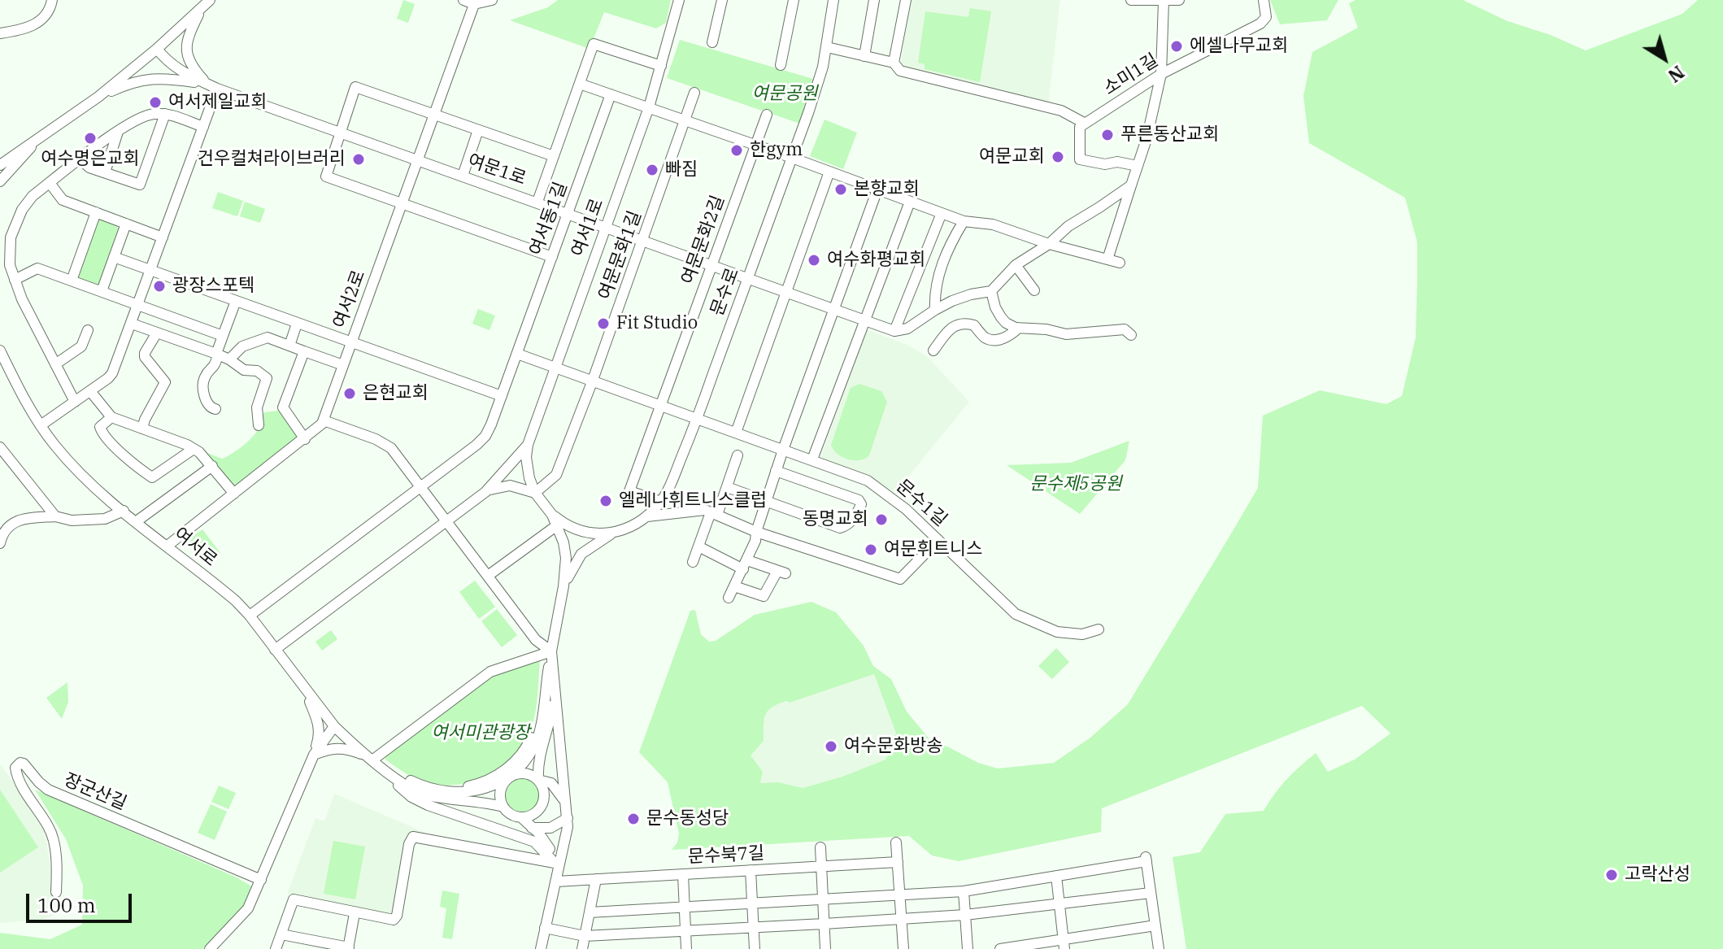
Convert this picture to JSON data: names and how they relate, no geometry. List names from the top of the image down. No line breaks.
{"streets":{"street":["소미1길","여문1로","여서동1길","여서1로","여문문화2길","여문문화1길","문수로","여서2로","문수1길","여서로","장군산길","문수북7길"]},"crossings":[["여문1로","여서동1길"],["여문1로","여서1로"],["여문1로","여문문화2길"],["여문1로","여문문화1길"],["여문1로","문수로"],["여문1로","여서2로"],["여서동1길","여서로"],["여서1로","여문문화1길"],["여서1로","문수1길"],["여문문화2길","문수로"],["여문문화2길","문수1길"],["여문문화1길","문수1길"],["문수로","문수1길"],["여서2로","여서로"]],"parks":["여문공원","문수제5공원","여서미관광장"],"places":["에셀나무교회","여서제일교회","푸른동산교회","여수명은교회","한gym","여문교회","건우컬쳐라이브러리","빠짐","본향교회","여수화평교회","광장스포텍","Fit Studio","은현교회","엘레나휘트니스클럽","동명교회","여문휘트니스","여수문화방송","문수동성당","고락산성"],"scale_bar":"100 m","north":"bottom right"}
